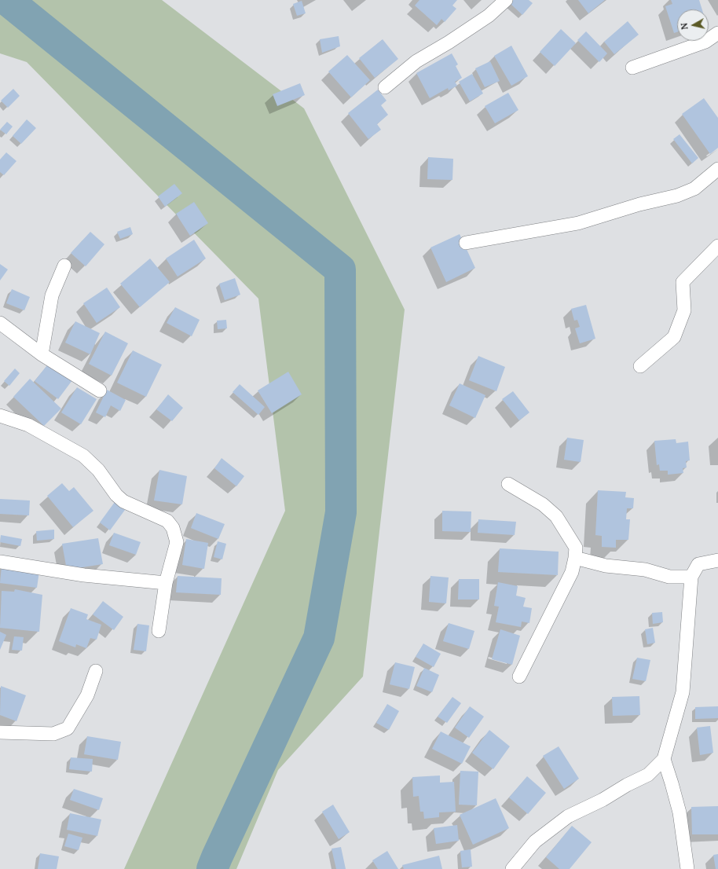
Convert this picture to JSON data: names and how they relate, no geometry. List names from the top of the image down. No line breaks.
{"north":"left"}
